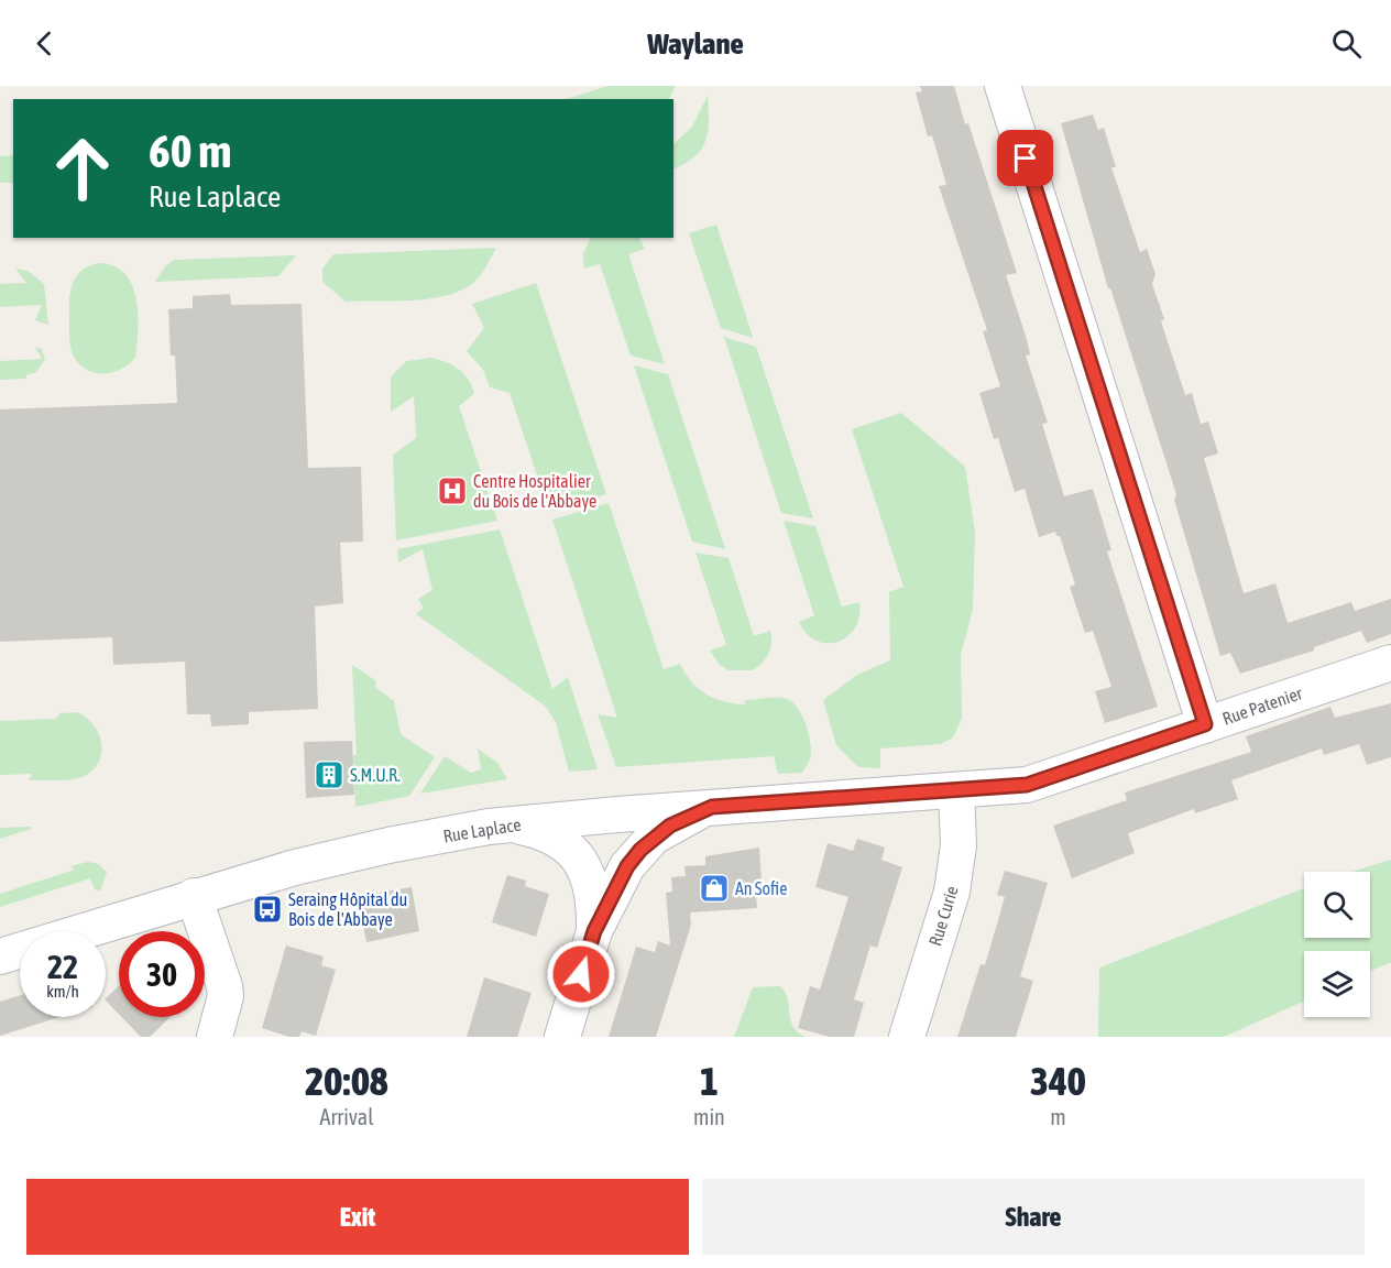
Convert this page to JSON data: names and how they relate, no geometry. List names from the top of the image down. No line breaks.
{"streets":{"street":["Rue Patenier","Rue Laplace","Rue Curie"]},"crossings":[["Rue Patenier","Rue Laplace"],["Rue Patenier","Rue Curie"],["Rue Laplace","Rue Curie"]],"places":{"hospital":["Centre Hospitalier du Bois de l'Abbaye"],"building":["S.M.U.R."],"shop":["An Sofie"],"bus stop":["Seraing Hôpital du Bois de l'Abbaye"]},"page":{"header":"Waylane","turn":["60 m","Rue Laplace"],"speed":"22 km/h","limit":"30","eta":["20:08","Arrival","1","min","340","m"],"buttons":["Exit","Share"]}}
